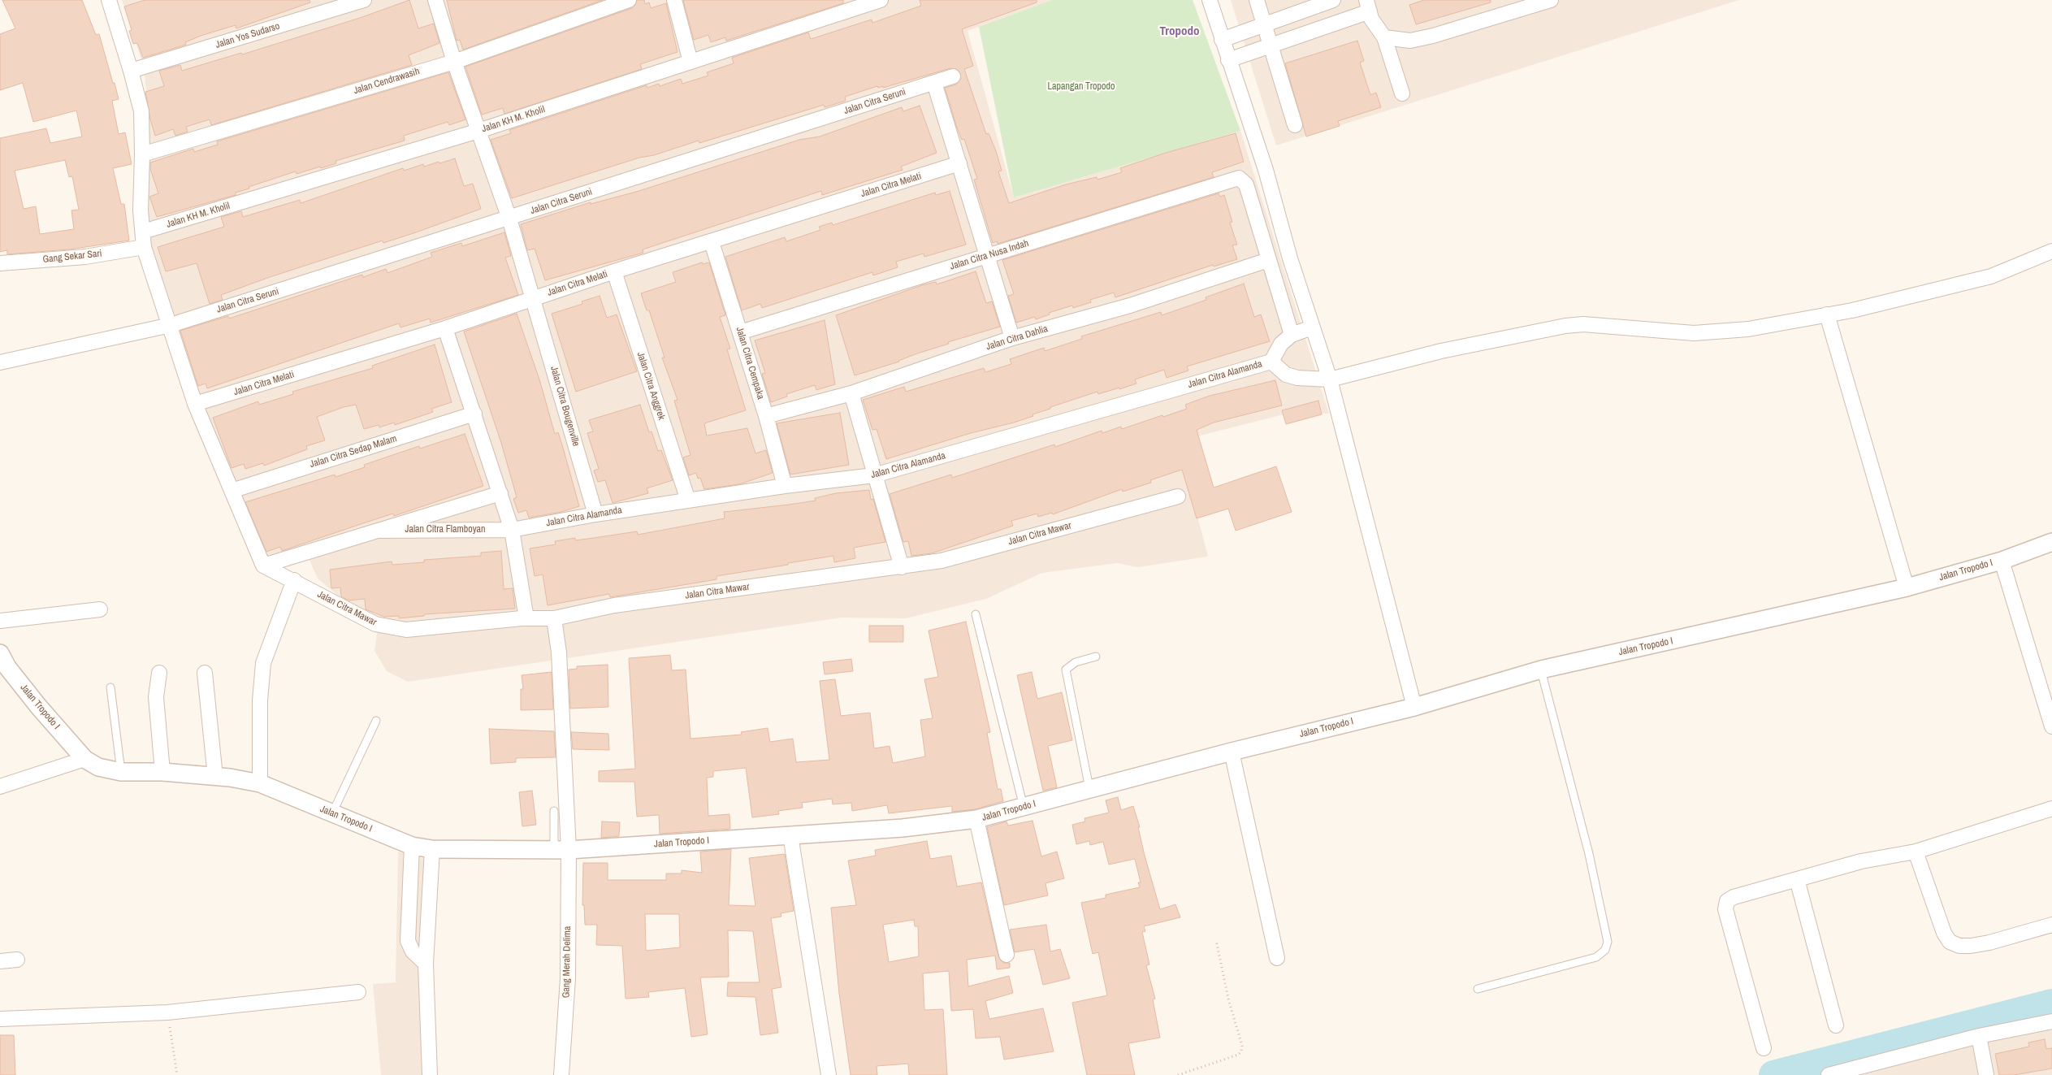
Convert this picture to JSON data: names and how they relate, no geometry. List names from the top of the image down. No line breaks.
{"streets":{"street":["Jalan Yos Sudarso","Jalan Cendrawasih","Jalan Citra Seruni","Jalan KH M. Kholil","Jalan Citra Melati","Jalan Citra Nusa Indah","Gang Sekar Sari","Jalan Citra Dahlia","Jalan Citra Cempaka","Jalan Citra Alamanda","Jalan Citra Anggrek","Jalan Citra Bougenville","Jalan Citra Sedap Malam","Jalan Citra Flamboyan","Jalan Citra Mawar","Jalan Tropodo I","Gang Merah Delima"]},"crossings":[["Jalan Cendrawasih","Jalan Citra Bougenville"],["Jalan Citra Seruni","Jalan Citra Bougenville"],["Jalan KH M. Kholil","Jalan Citra Bougenville"],["Jalan Citra Melati","Jalan Citra Cempaka"],["Jalan Citra Melati","Jalan Citra Anggrek"],["Jalan Citra Melati","Jalan Citra Bougenville"],["Jalan Citra Nusa Indah","Jalan Citra Dahlia"],["Jalan Citra Nusa Indah","Jalan Citra Cempaka"],["Jalan Citra Dahlia","Jalan Citra Cempaka"],["Jalan Citra Cempaka","Jalan Citra Alamanda"],["Jalan Citra Alamanda","Jalan Citra Anggrek"],["Jalan Citra Alamanda","Jalan Citra Bougenville"],["Jalan Citra Alamanda","Jalan Citra Flamboyan"],["Jalan Citra Flamboyan","Jalan Citra Mawar"],["Jalan Citra Mawar","Gang Merah Delima"],["Jalan Tropodo I","Gang Merah Delima"]],"districts":["Tropodo"],"parks":["Lapangan Tropodo"]}
